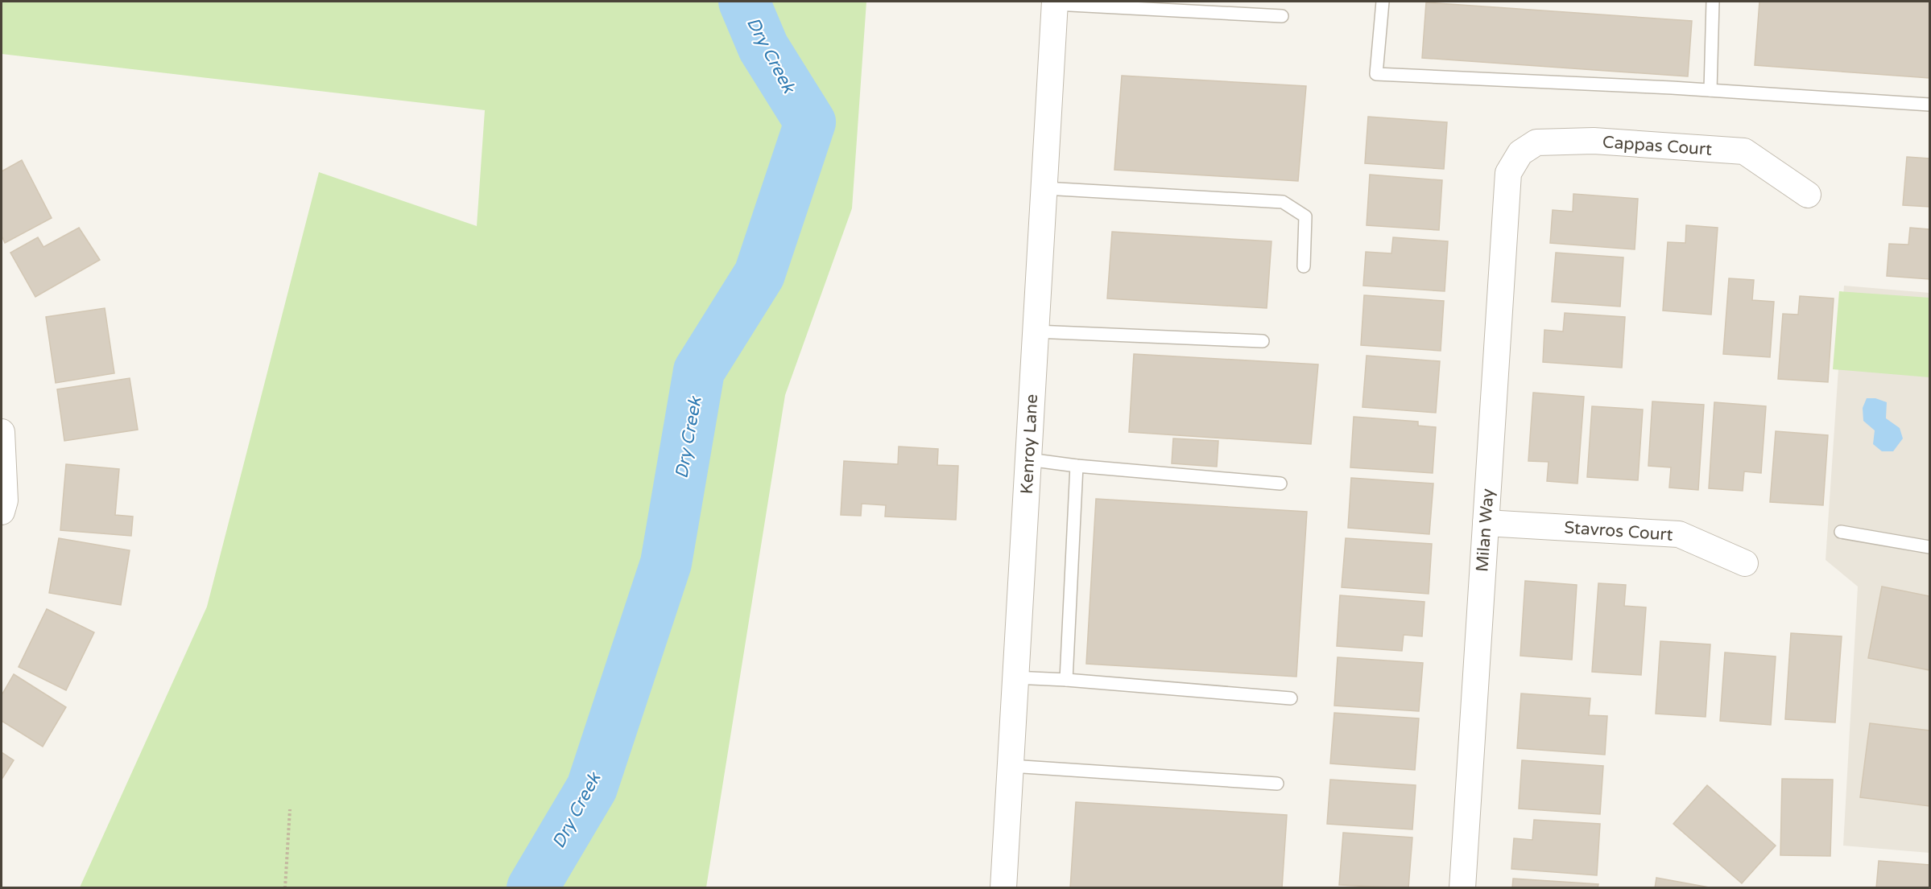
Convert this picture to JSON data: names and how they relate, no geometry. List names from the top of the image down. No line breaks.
{"streets":{"street":["Cappas Court","Kenroy Lane","Milan Way","Stavros Court"]},"crossings":[["Cappas Court","Milan Way"],["Milan Way","Stavros Court"]],"water":["Dry Creek"]}
